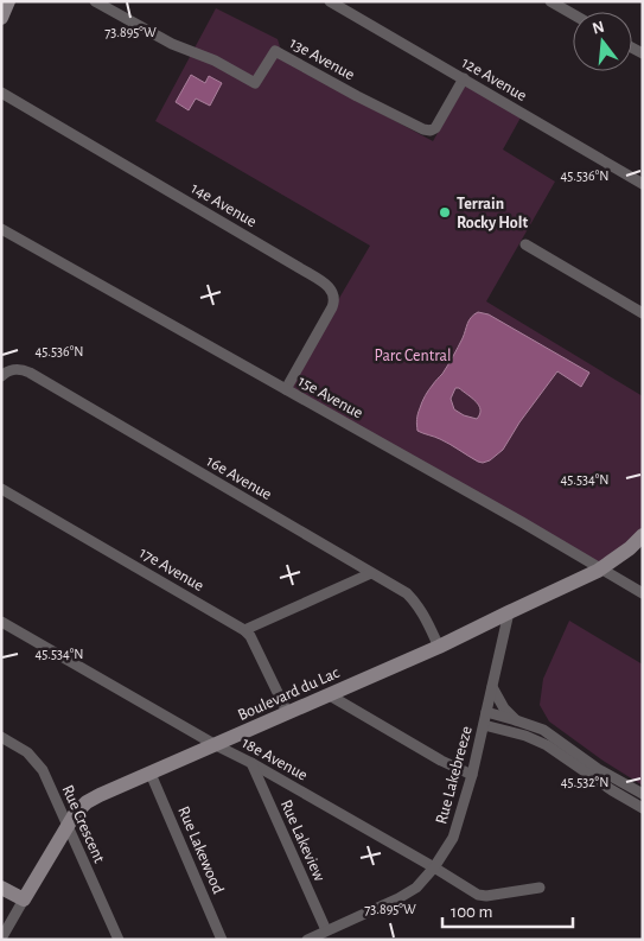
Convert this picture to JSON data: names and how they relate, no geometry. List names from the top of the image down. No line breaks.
{"streets":{"street":["13e Avenue","12e Avenue","14e Avenue","15e Avenue","16e Avenue","17e Avenue","Boulevard du Lac","18e Avenue","Rue Lakebreeze","Rue Crescent","Rue Lakeview","Rue Lakewood"]},"crossings":[["13e Avenue","12e Avenue"],["14e Avenue","15e Avenue"],["15e Avenue","Boulevard du Lac"],["16e Avenue","Boulevard du Lac"],["17e Avenue","Boulevard du Lac"],["Boulevard du Lac","18e Avenue"],["Boulevard du Lac","Rue Lakebreeze"],["Boulevard du Lac","Rue Crescent"],["Boulevard du Lac","Rue Lakewood"],["18e Avenue","Rue Lakebreeze"],["18e Avenue","Rue Lakeview"],["Rue Lakebreeze","Rue Lakeview"]],"parks":["Parc Central"],"places":["Terrain Rocky Holt"],"scale_bar":"100 m","north":"top","coordinates":["73.895°W","45.536°N","45.534°N","45.532°N"]}
